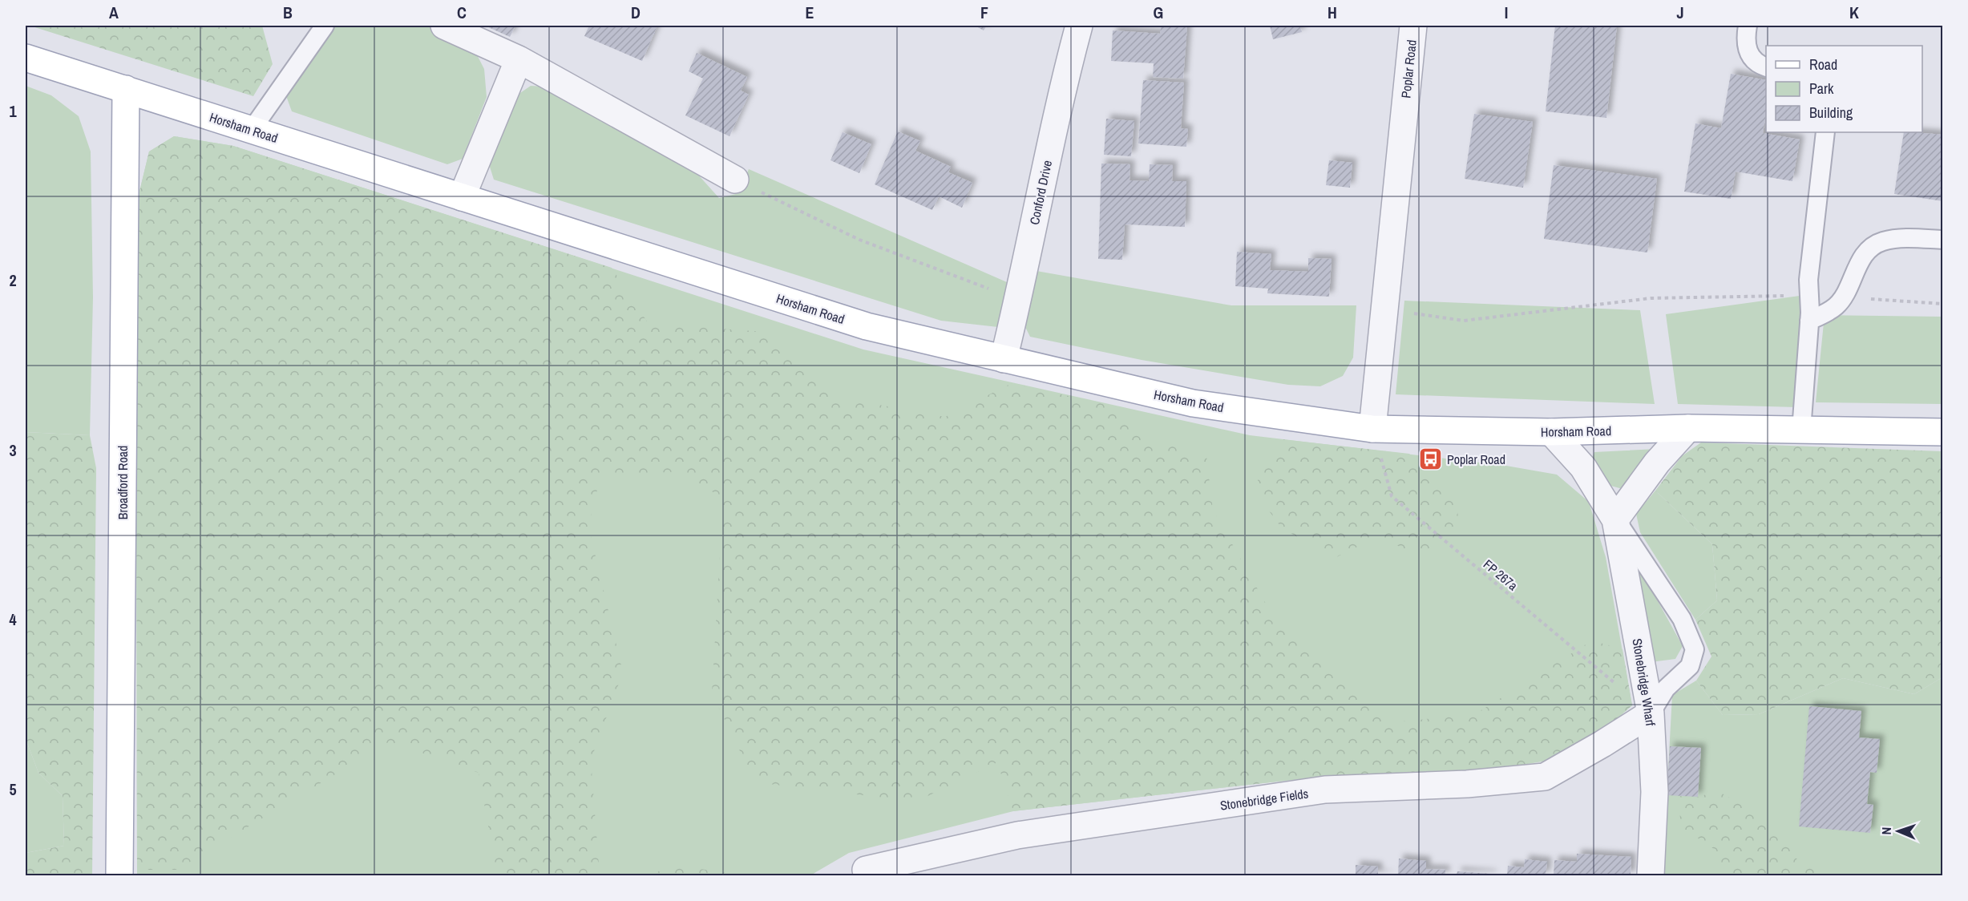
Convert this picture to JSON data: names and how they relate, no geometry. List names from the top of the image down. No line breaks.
{"streets":{"main road":["Horsham Road","Broadford Road"],"street":["Poplar Road","Conford Drive","Stonebridge Wharf","Stonebridge Fields"],"path":["FP 267a"]},"crossings":[["Poplar Road","Horsham Road"],["Poplar Road","FP 267a"],["Horsham Road","Conford Drive"],["Horsham Road","Broadford Road"],["Horsham Road","FP 267a"],["Horsham Road","Stonebridge Wharf"],["Stonebridge Wharf","Stonebridge Fields"]],"places":{"bus stop":["Poplar Road"]},"legend":["Road","Park","Building"],"north":"left","grid":{"columns":["A","B","C","D","E","F","G","H","I","J","K"],"rows":["1","2","3","4","5"]}}
